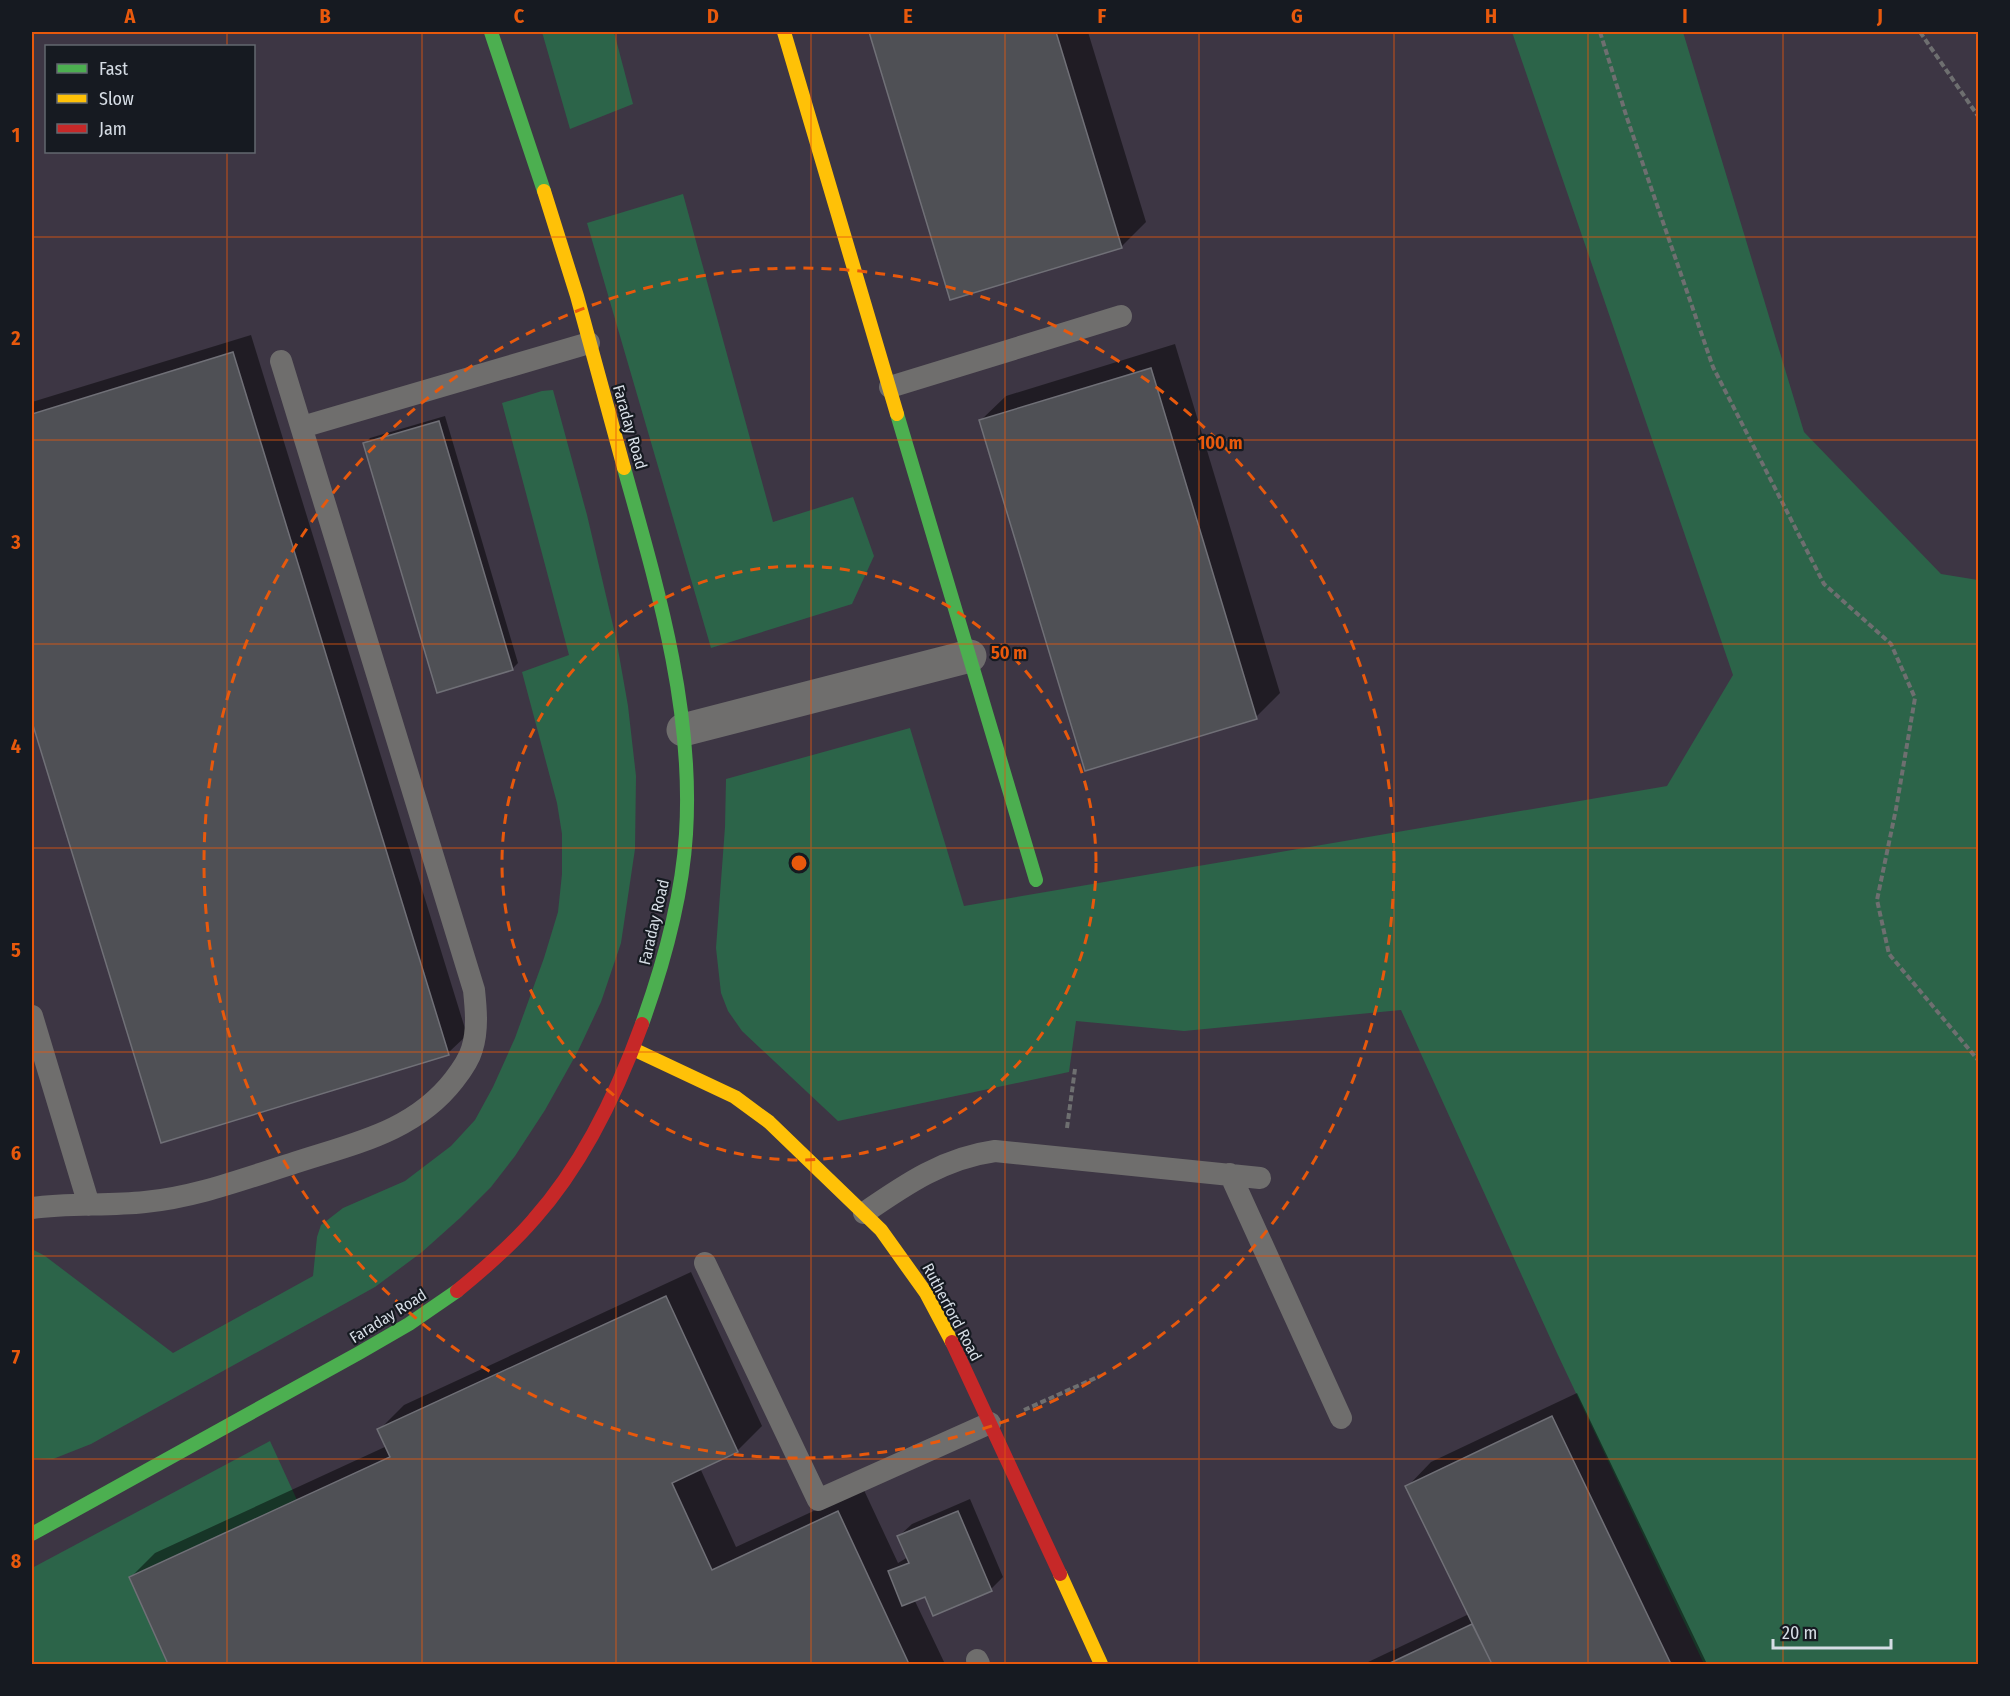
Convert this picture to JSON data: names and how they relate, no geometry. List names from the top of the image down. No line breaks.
{"streets":{"street":["Faraday Road","Rutherford Road"]},"crossings":[["Faraday Road","Rutherford Road"]],"legend":["Fast","Slow","Jam"],"scale_bar":"20 m","grid":{"columns":["A","B","C","D","E","F","G","H","I","J"],"rows":["1","2","3","4","5","6","7","8"]},"rings":["100 m","50 m"]}
